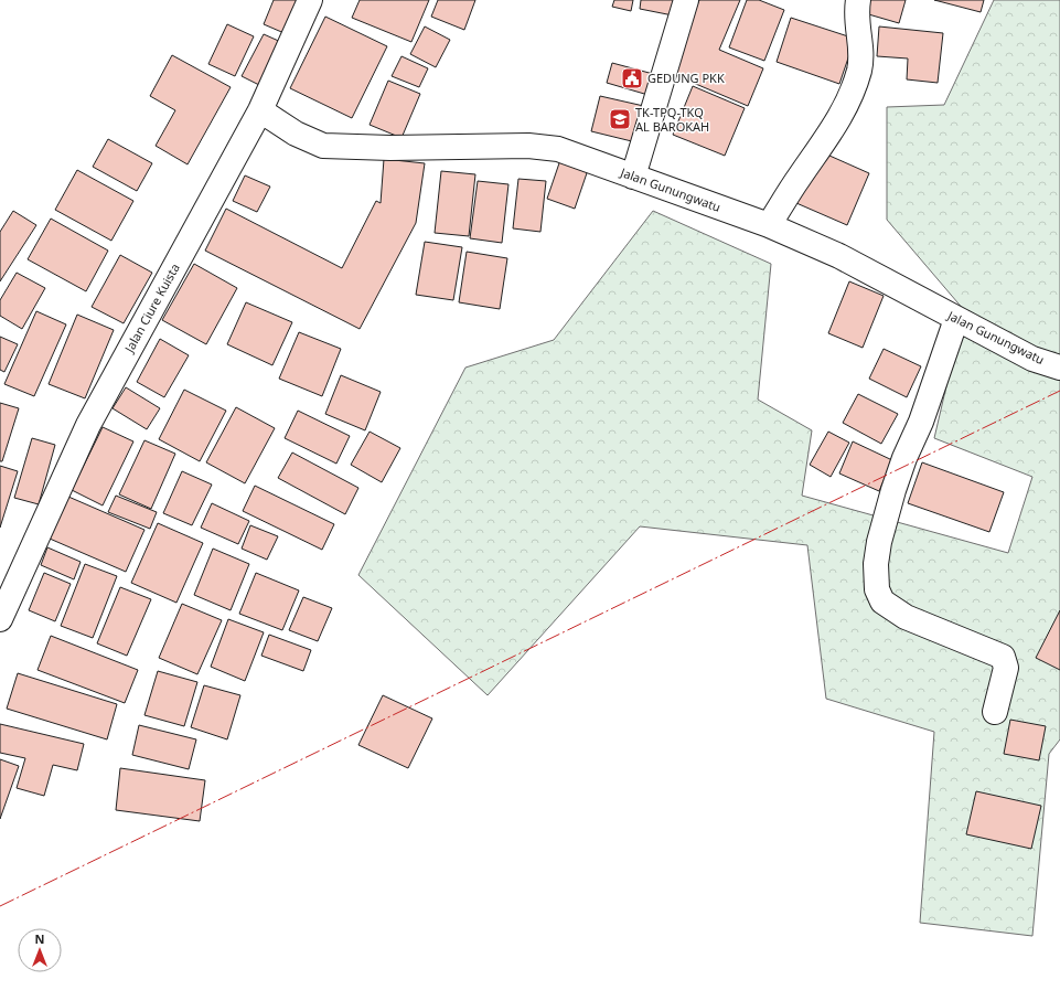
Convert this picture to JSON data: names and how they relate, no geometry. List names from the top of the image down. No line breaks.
{"streets":{"street":["Jalan Gunungwatu","Jalan Ciure Kuista"]},"crossings":[["Jalan Gunungwatu","Jalan Ciure Kuista"]],"places":{"public building":["GEDUNG PKK"],"school or university":["TK-TPQ-TKQ AL BAROKAH"]},"north":"top"}
